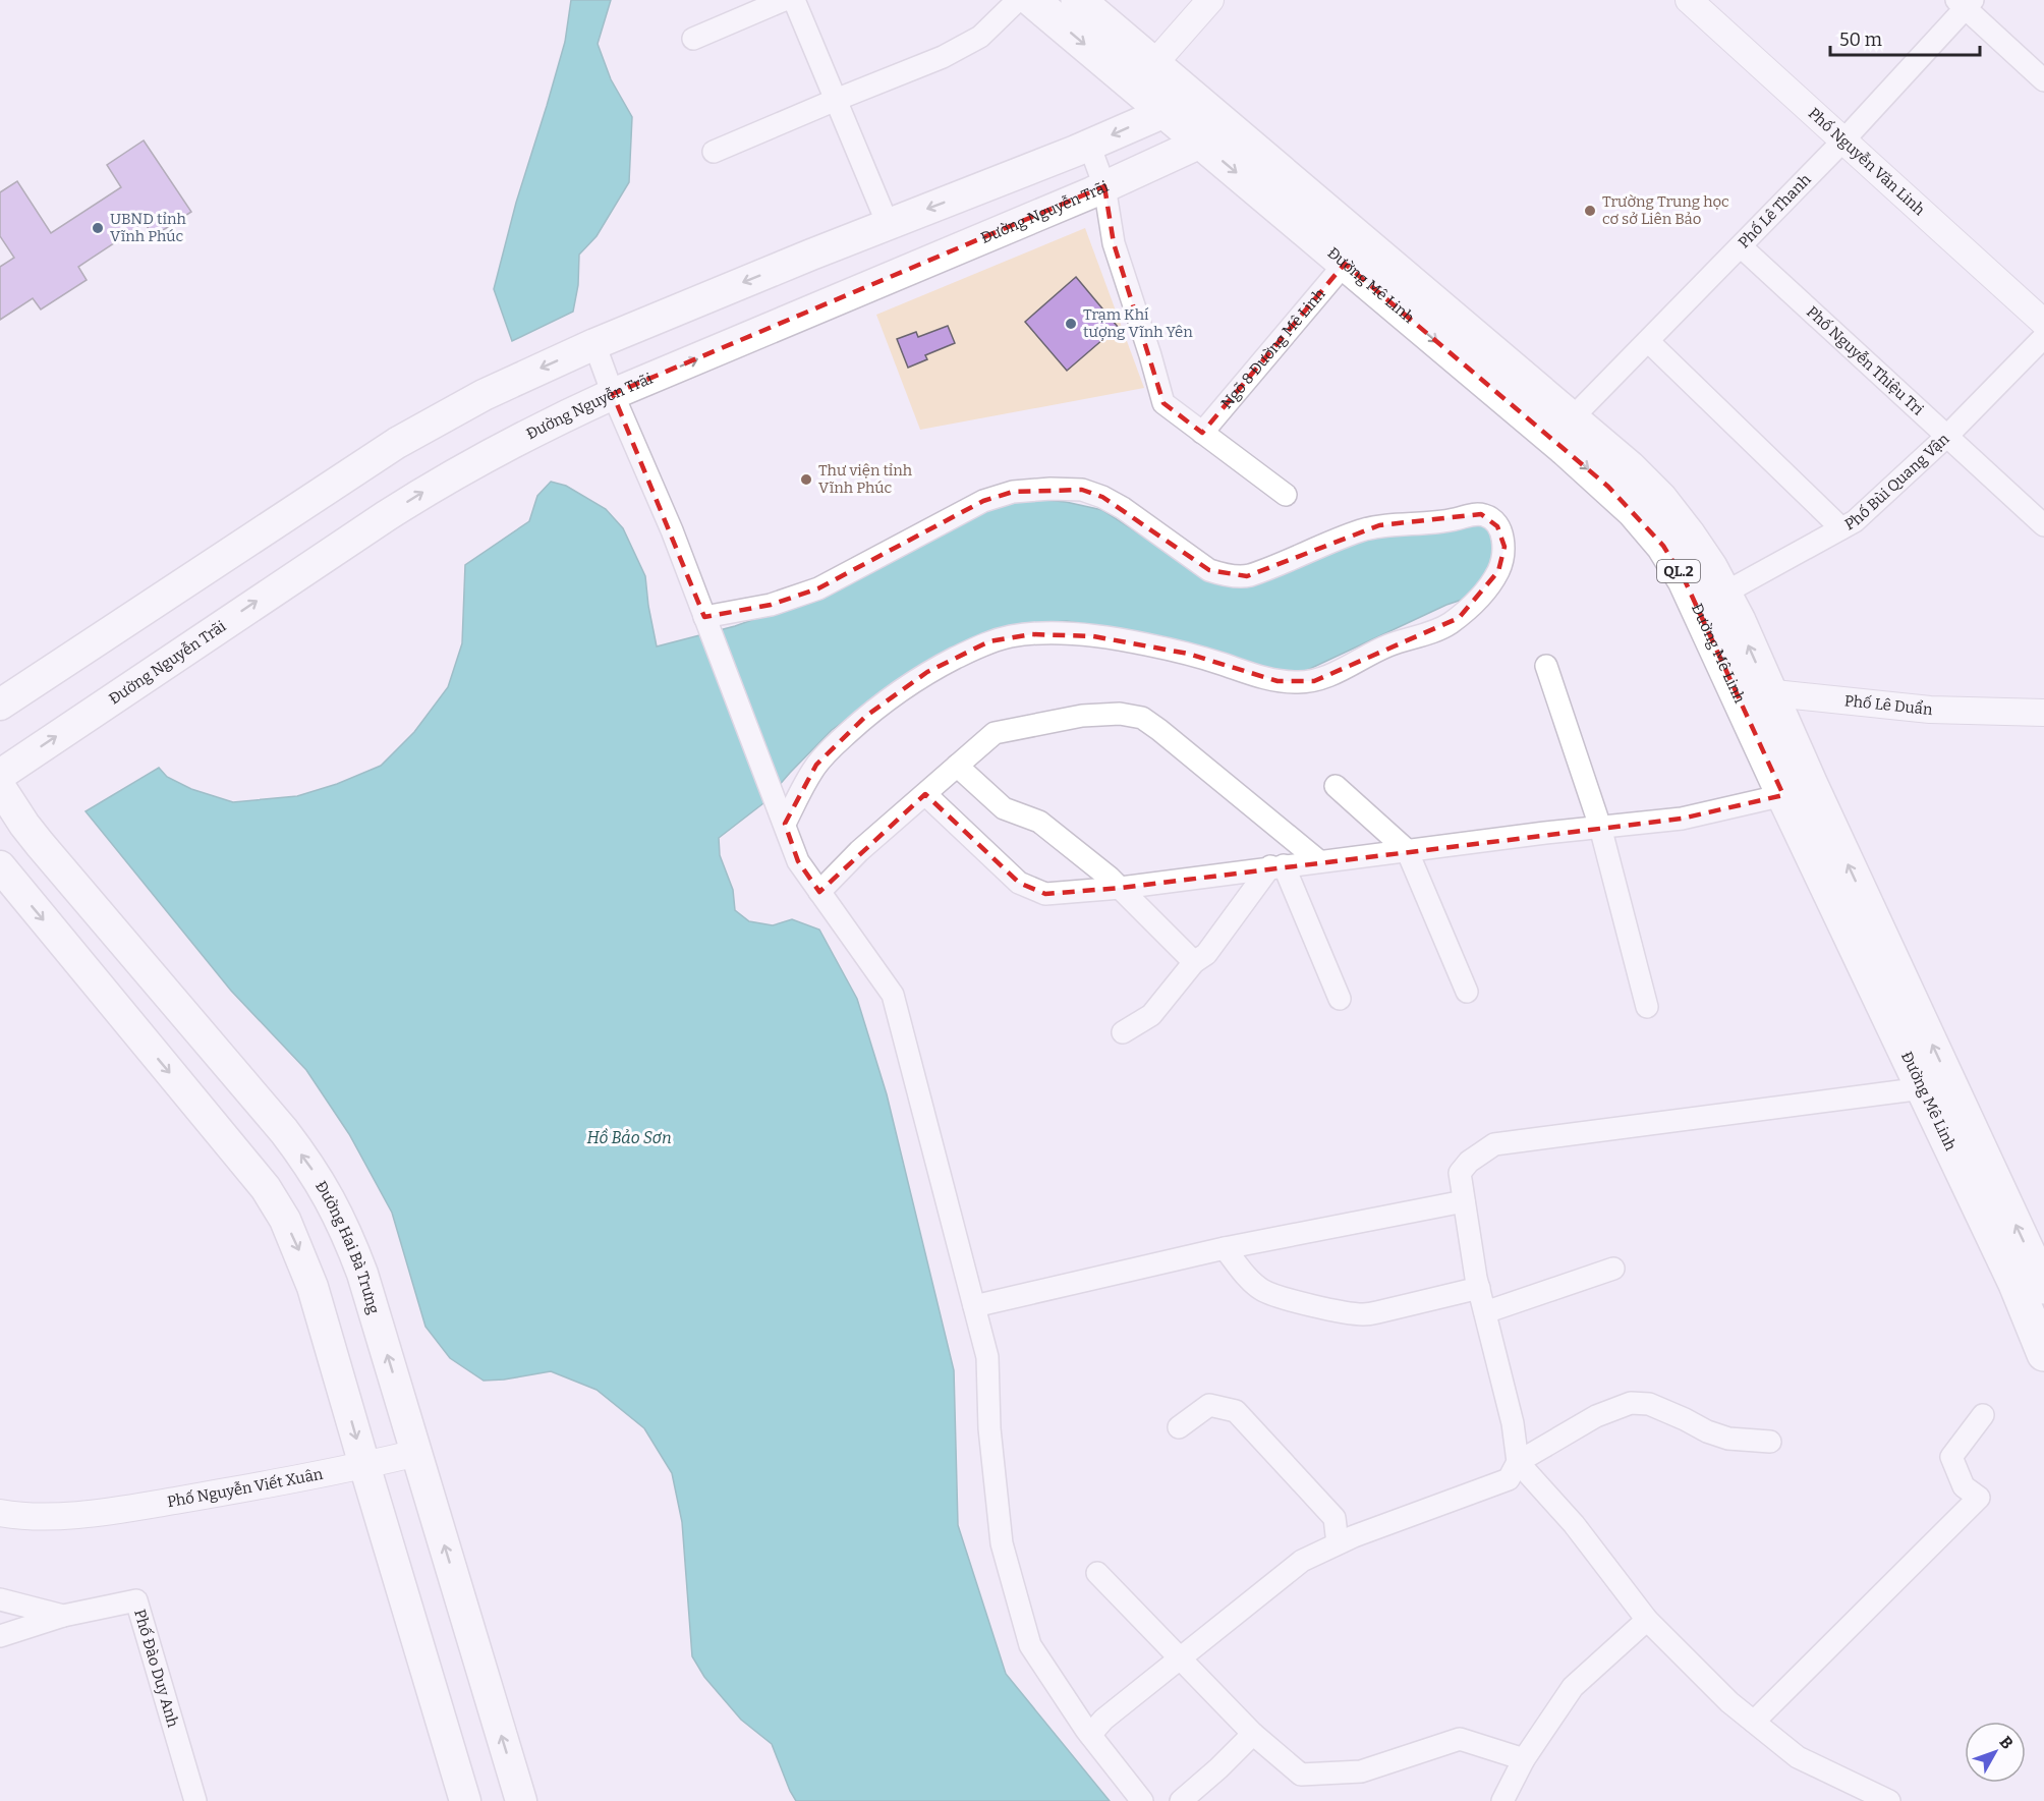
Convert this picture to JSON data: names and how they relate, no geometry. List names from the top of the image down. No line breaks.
{"streets":{"main road":["Đường Nguyễn Trãi","Đường Mê Linh","QL.2","Đường Hai Bà Trưng"],"street":["Phố Nguyễn Văn Linh","Phố Lê Thanh","Ngõ 8 Đường Mê Linh","Phố Nguyễn Thiệu Tri","Phố Bùi Quang Vận","Phố Lê Duẩn","Phố Nguyễn Viết Xuân","Phố Đào Duy Anh"]},"crossings":[["Phố Nguyễn Văn Linh","Phố Lê Thanh"],["Đường Nguyễn Trãi","Đường Mê Linh"],["Phố Lê Thanh","Đường Mê Linh"],["Phố Lê Thanh","Phố Nguyễn Thiệu Tri"],["Đường Mê Linh","Ngõ 8 Đường Mê Linh"],["Đường Mê Linh","Phố Bùi Quang Vận"],["Đường Mê Linh","Phố Lê Duẩn"],["Phố Nguyễn Thiệu Tri","Phố Bùi Quang Vận"],["Đường Hai Bà Trưng","Phố Nguyễn Viết Xuân"]],"water":["Hồ Bảo Sơn"],"places":["Trường Trung học cơ sở Liên Bảo","UBND tỉnh Vĩnh Phúc","Trạm Khí tượng Vĩnh Yên","Thư viện tỉnh Vĩnh Phúc"],"scale_bar":"50 m","north":"top right"}
